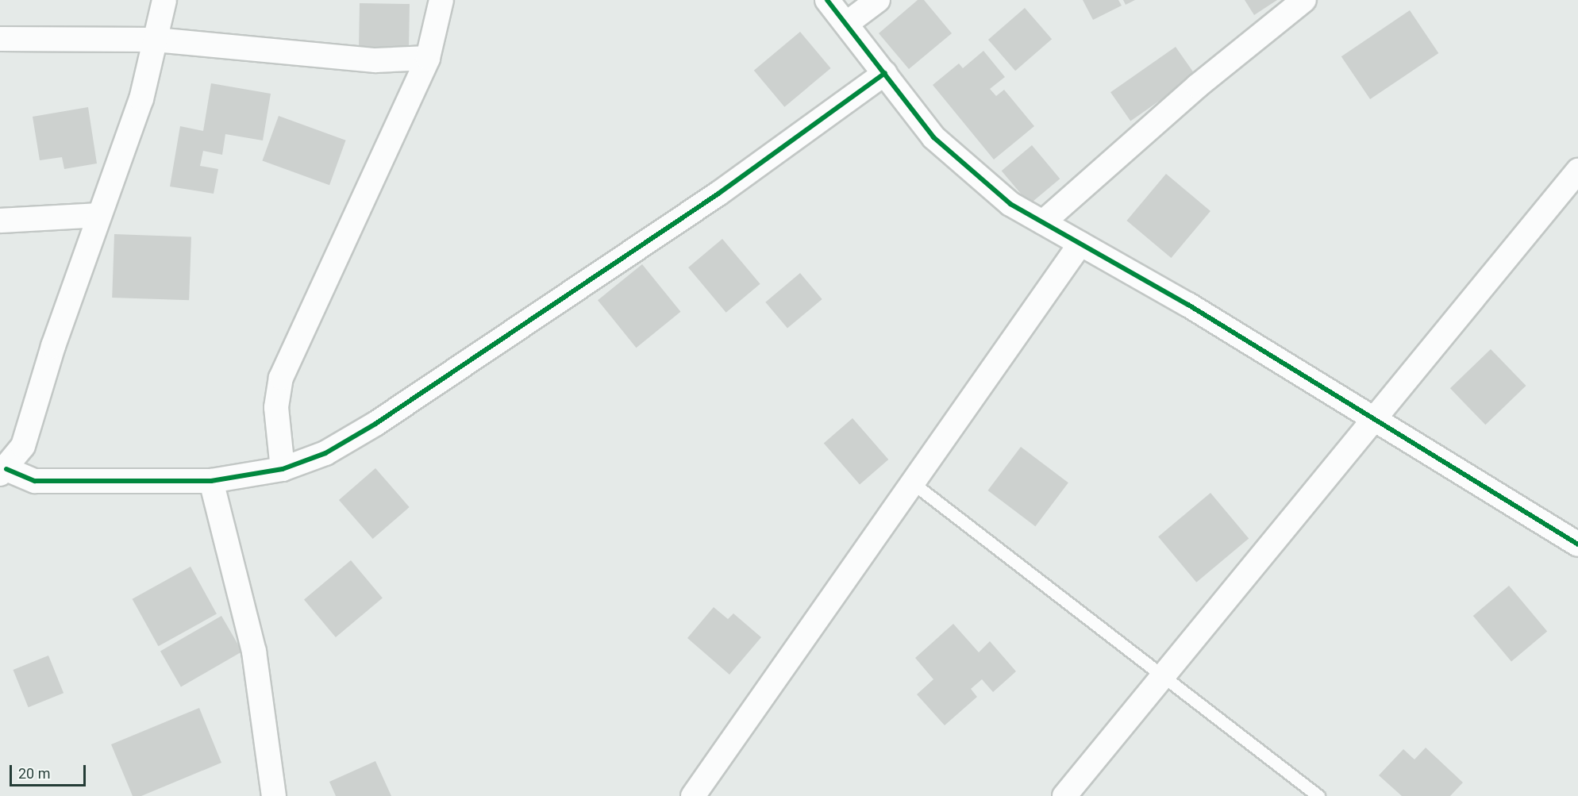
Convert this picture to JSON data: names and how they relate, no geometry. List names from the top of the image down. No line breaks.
{"scale_bar":"20 m"}
